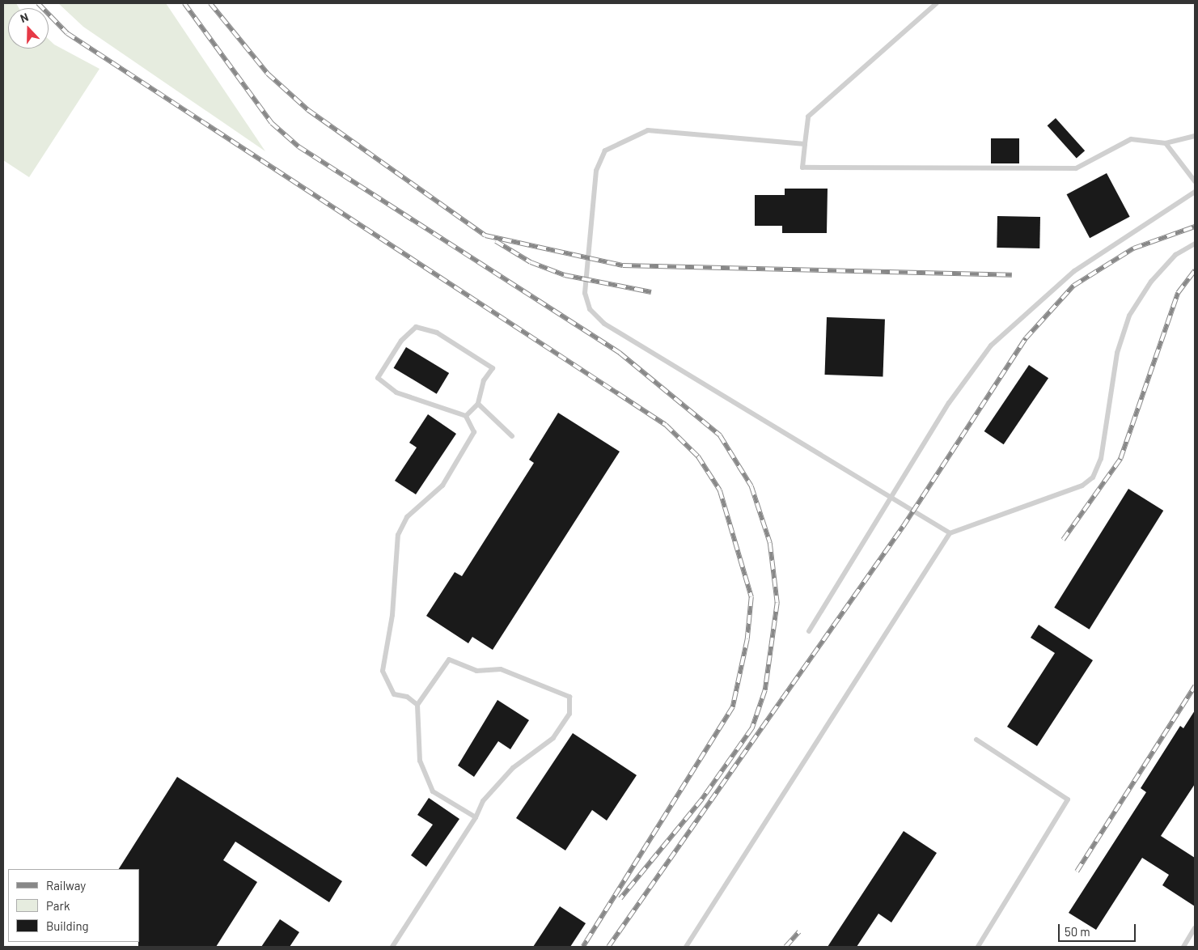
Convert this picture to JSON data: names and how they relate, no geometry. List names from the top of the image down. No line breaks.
{"legend":["Railway","Park","Building"],"scale_bar":"50 m","north":"top"}
